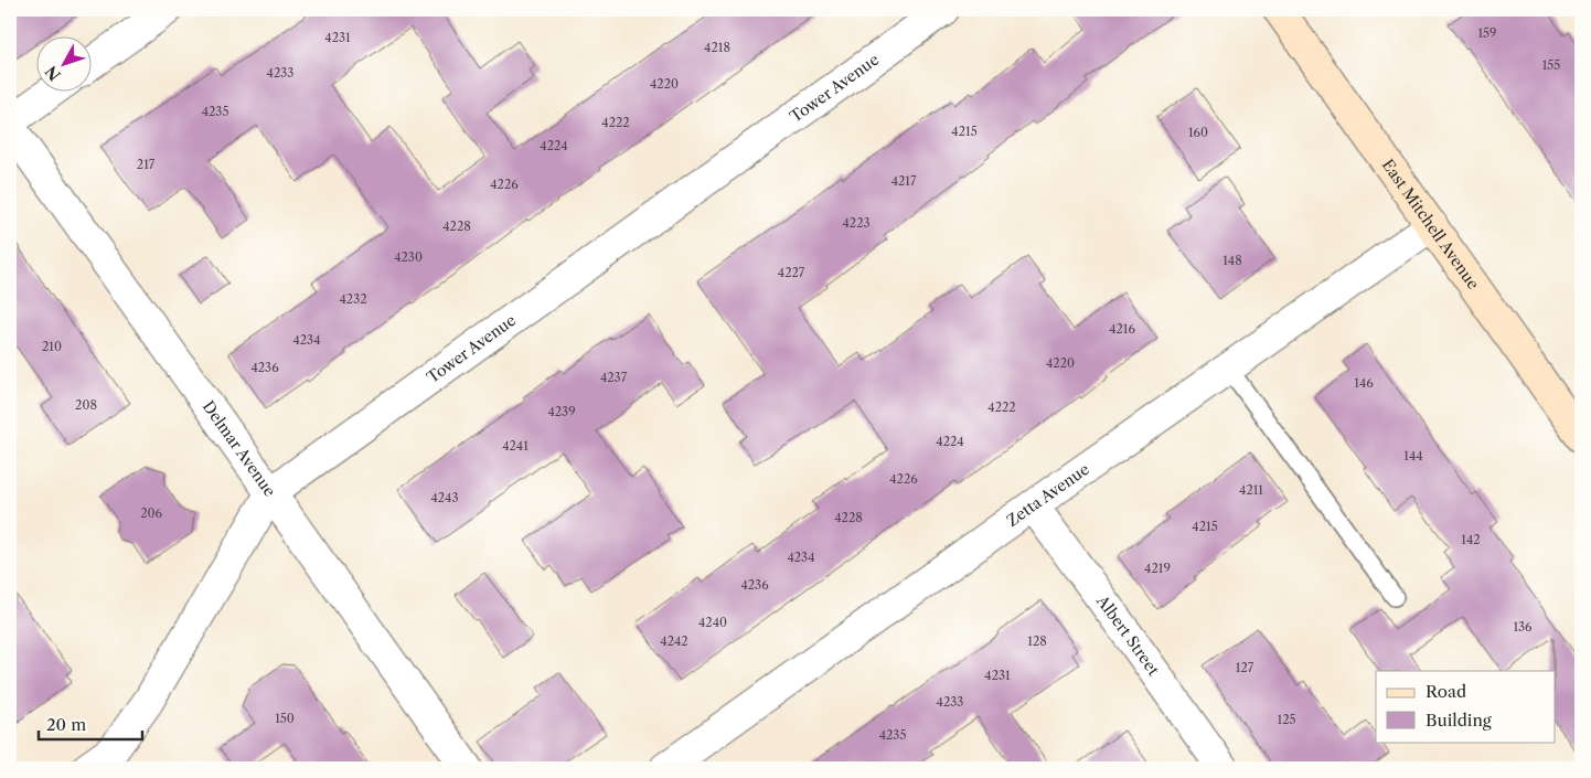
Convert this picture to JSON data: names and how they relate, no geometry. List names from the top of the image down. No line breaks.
{"streets":{"street":["Tower Avenue","East Mitchell Avenue","Delmar Avenue","Zetta Avenue","Albert Street"]},"crossings":[["Tower Avenue","Delmar Avenue"],["East Mitchell Avenue","Zetta Avenue"],["Zetta Avenue","Albert Street"]],"house_numbers":["159","4231","4218","155","4233","4220","4235","4222","4215","160","4224","217","4217","4226","4223","4228","4230","148","4227","4232","4216","4234","210","4220","4236","4237","146","208","4222","4239","4224","4241","144","4226","4211","4243","206","4228","4215","142","4234","4219","4236","4240","136","4242","128","127","4231","4233","150","125","4235"],"legend":["Road","Building"],"scale_bar":"20 m","north":"bottom left"}
